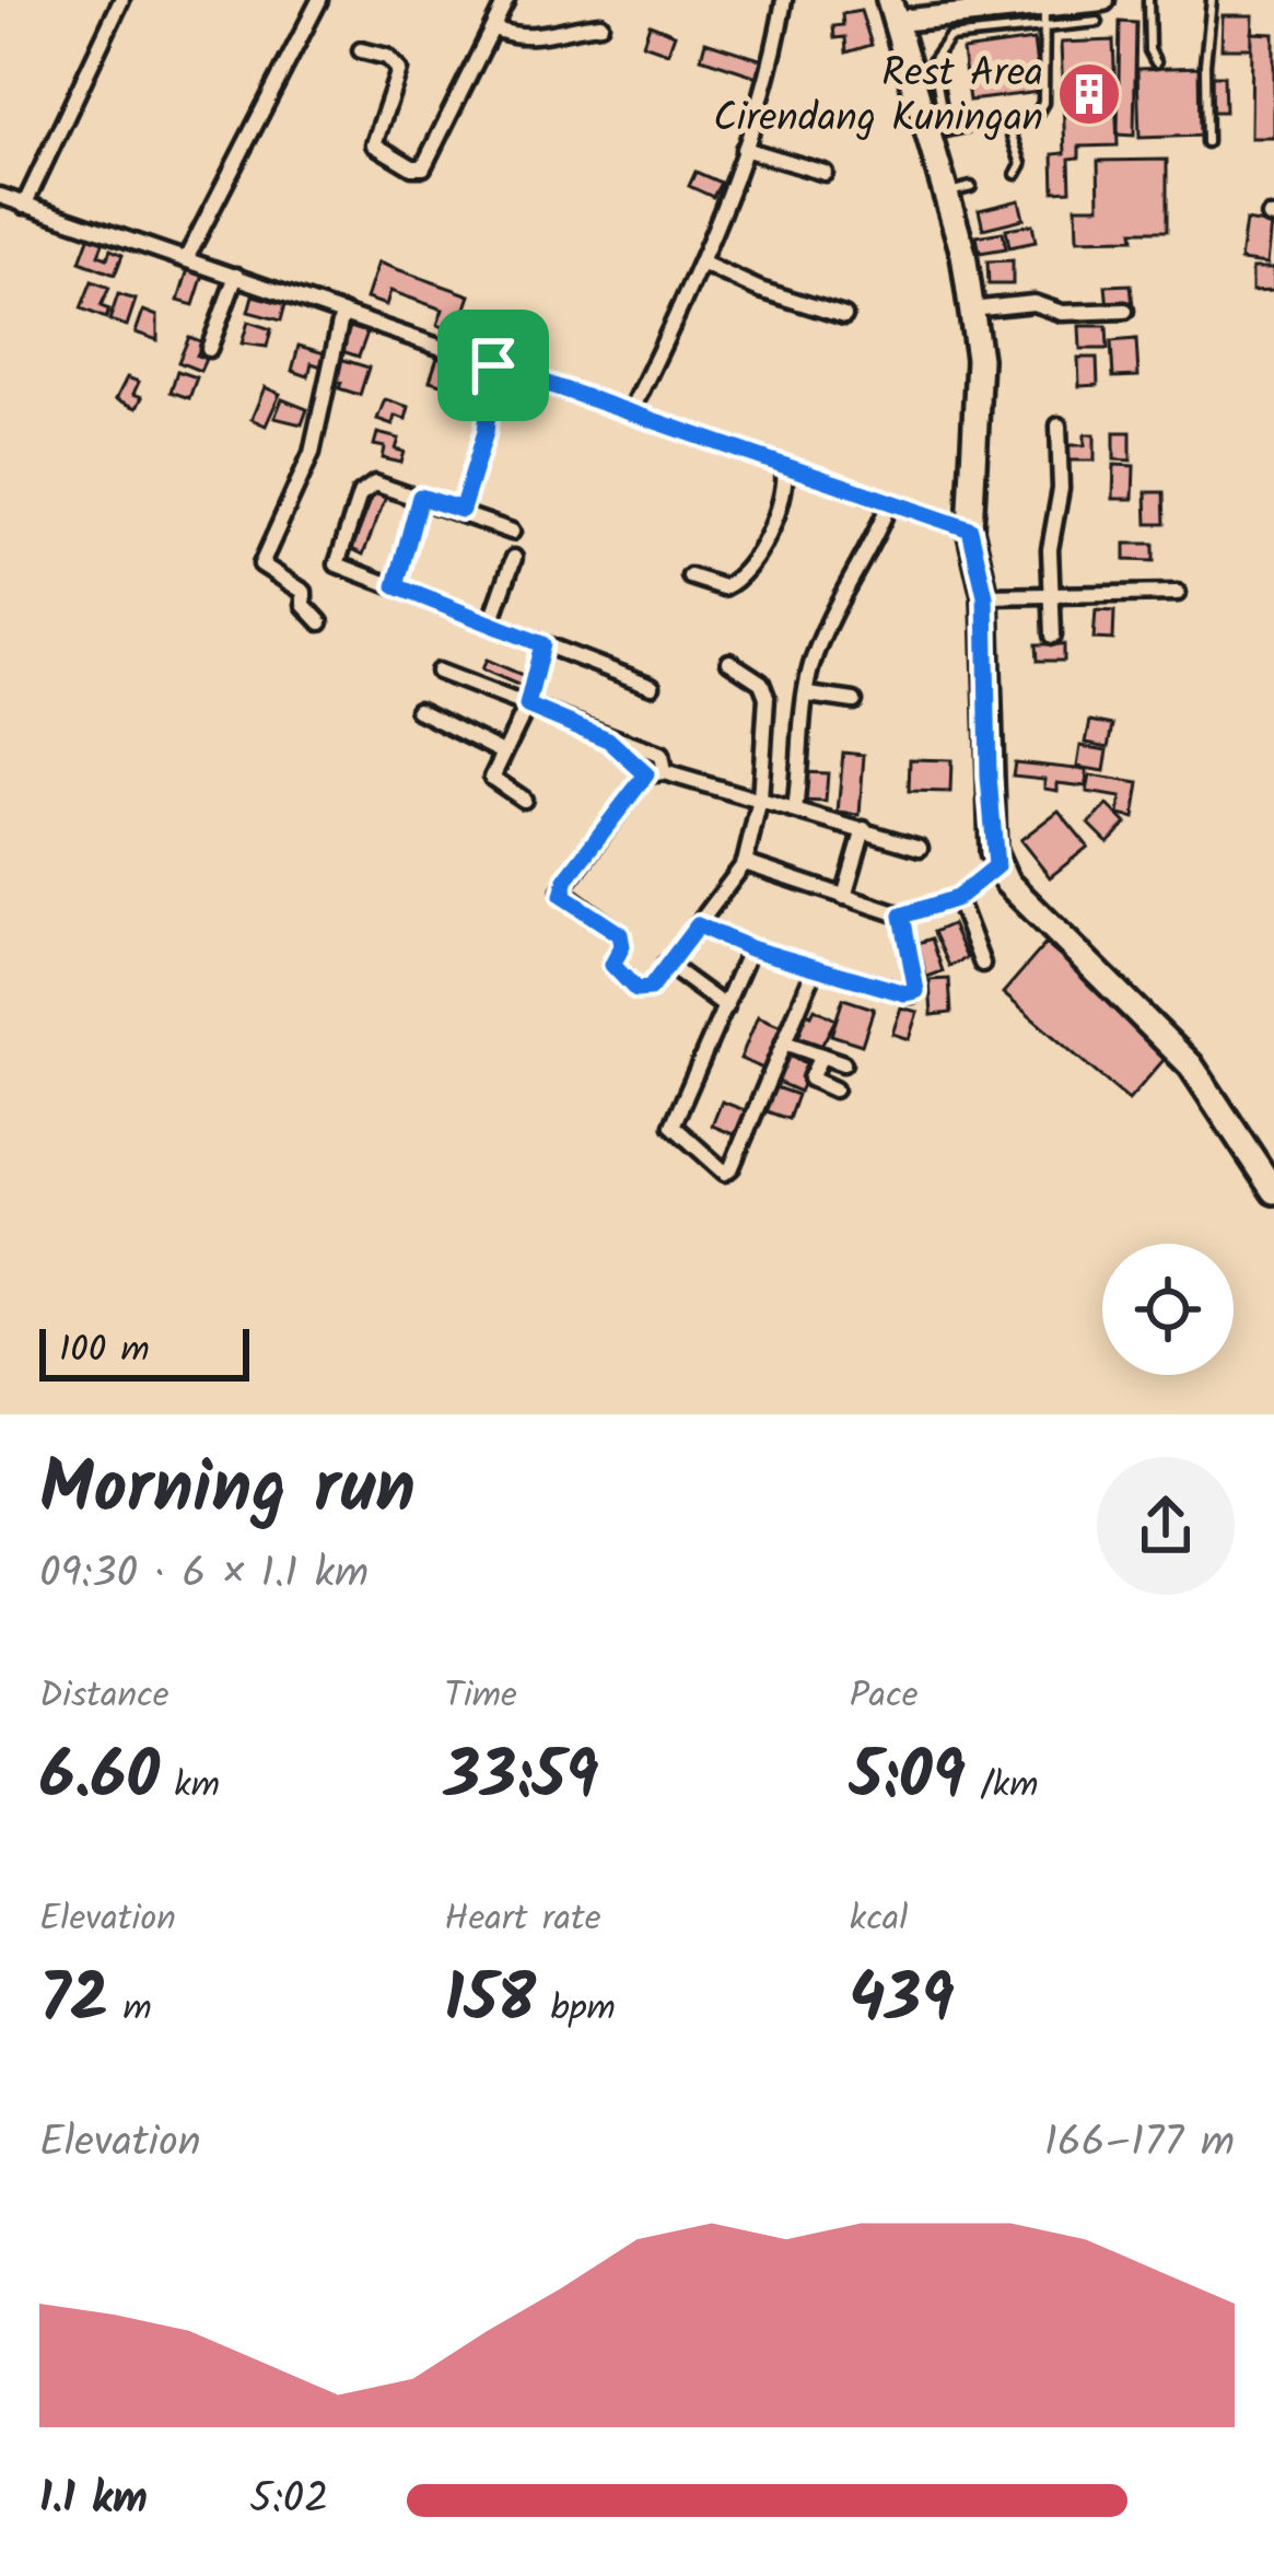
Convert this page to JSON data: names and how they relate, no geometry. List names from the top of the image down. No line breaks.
{"places":{"building":["Rest Area Cirendang Kuningan"]},"scale_bar":"100 m","page":{"scale":"100 m","heading":["Morning run","09:30 · 6 × 1.1 km"],"stats":[["Distance","6.60 km"],["Time","33:59"],["Pace","5:09 /km"],["Elevation","72 m"],["Heart rate","158 bpm"],["kcal","439"]],"chart":["Elevation","166–177 m"],"list":[{"name":"1.1 km","note":"5:02"}]}}
